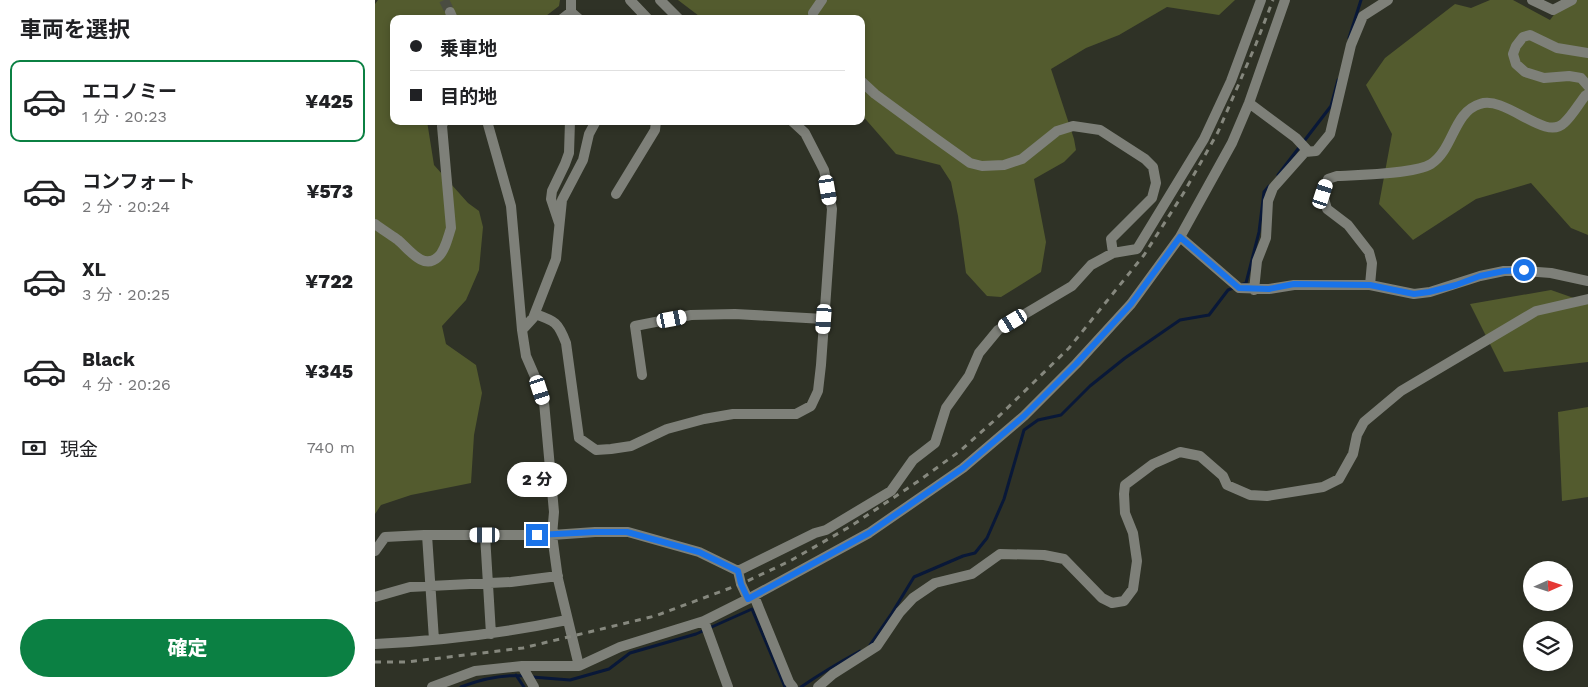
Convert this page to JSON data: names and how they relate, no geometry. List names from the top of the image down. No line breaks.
{"north":"right","page":{"heading":"車両を選択","banner":["乗車地","目的地"],"list":[{"name":"エコノミー","note":"1 分 · 20:23","value":"¥425"},{"name":"コンフォート","note":"2 分 · 20:24","value":"¥573"},{"name":"XL","note":"3 分 · 20:25","value":"¥722"},{"name":"Black","note":"4 分 · 20:26","value":"¥345"}],"pay":["現金","740 m"],"bubble":"2 分","buttons":"確定"}}
